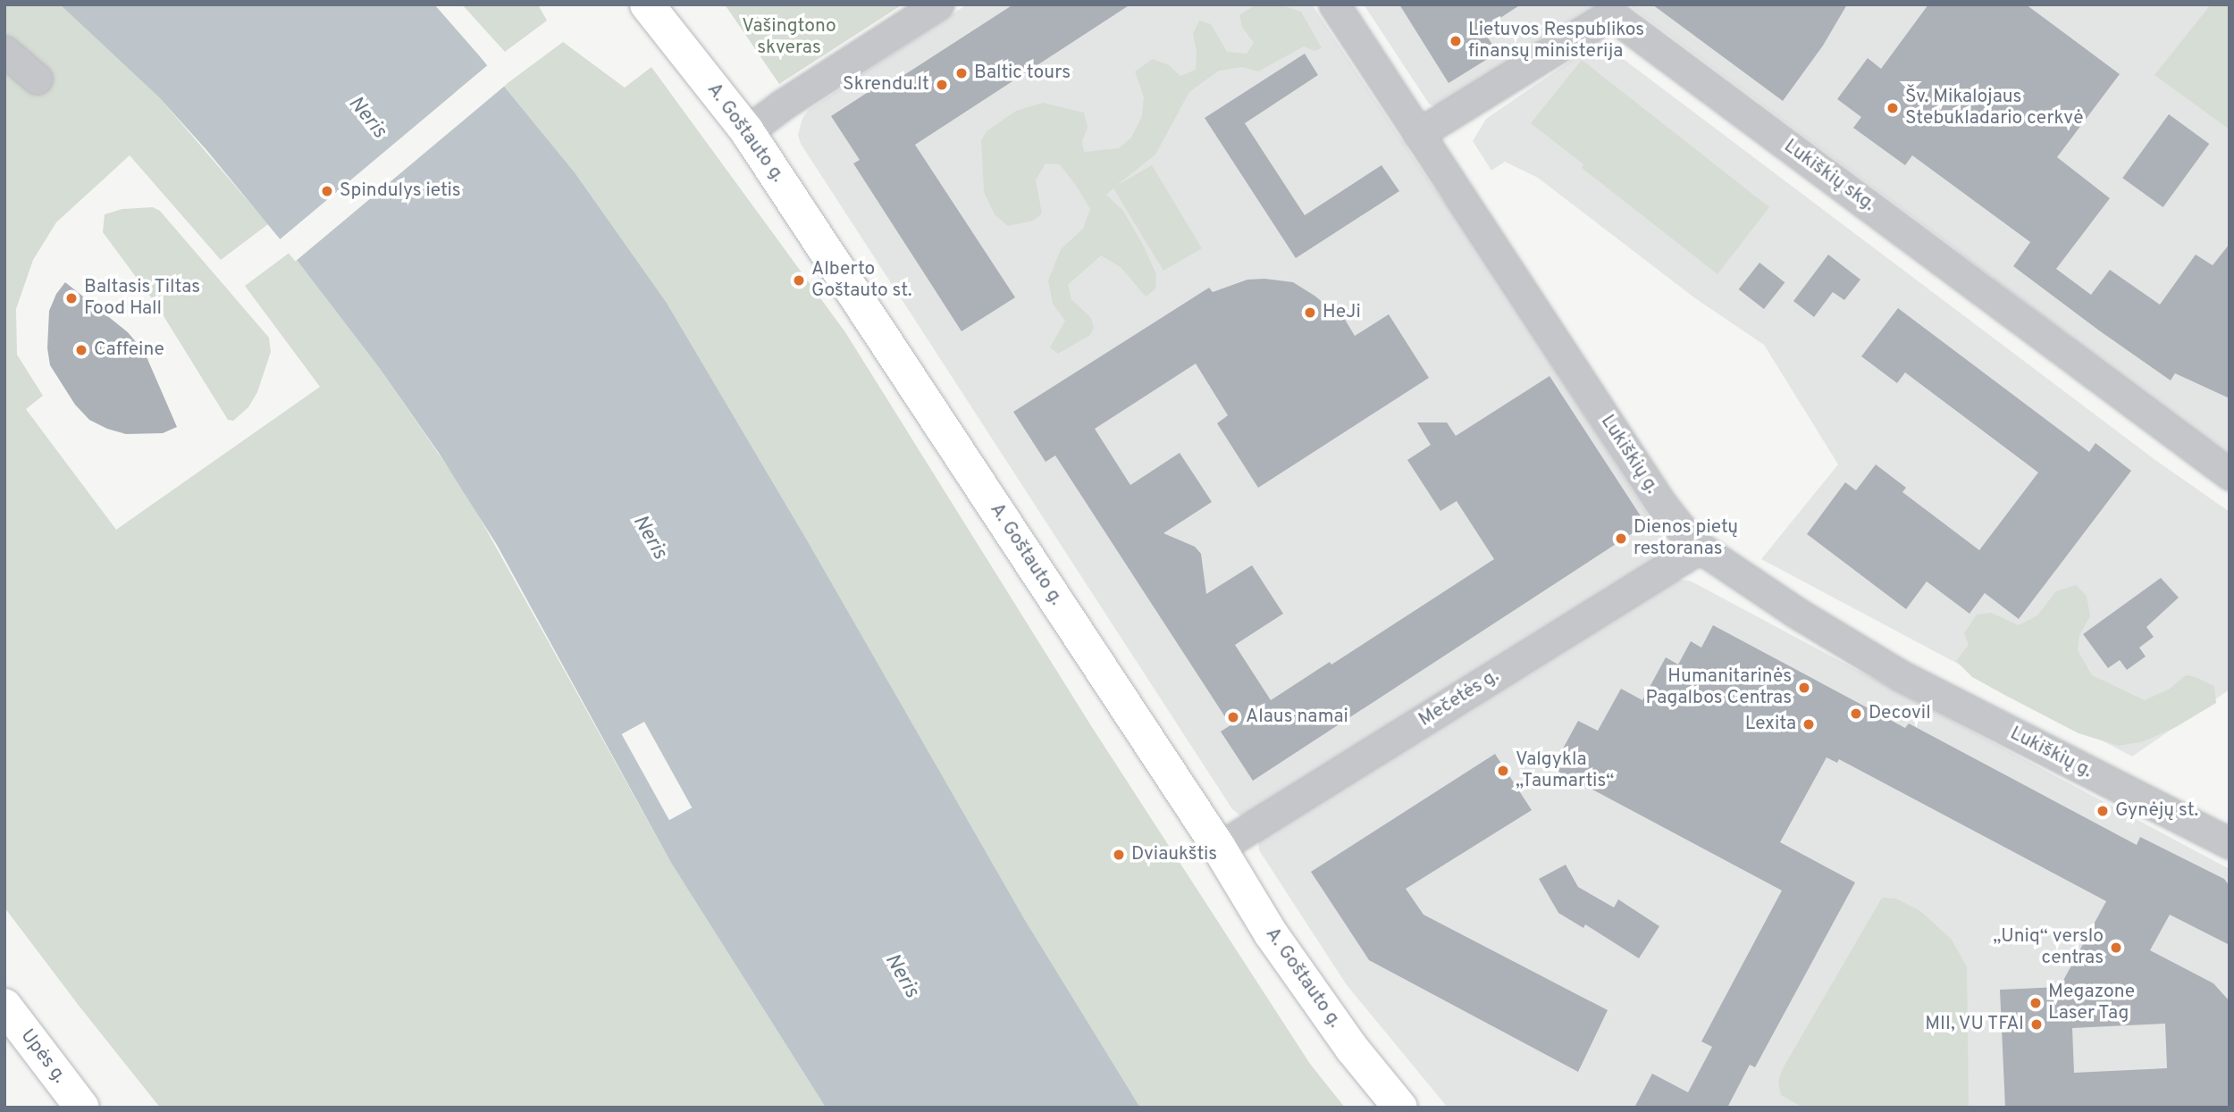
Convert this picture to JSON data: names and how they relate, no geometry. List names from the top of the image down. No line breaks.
{"streets":{"main road":["A. Goštauto g.","Upės g."],"street":["Lukiškių skg.","Lukiškių g.","Mečetės g."]},"crossings":[["A. Goštauto g.","Mečetės g."],["Lukiškių skg.","Lukiškių g."],["Lukiškių g.","Mečetės g."]],"water":["Neris"],"parks":["Vašingtono skveras"],"places":["Lietuvos Respublikos finansų ministerija","Baltic tours","Skrendu.lt","Šv. Mikalojaus Stebukladario cerkvė","Spindulys ietis","Alberto Goštauto st.","Baltasis Tiltas Food Hall","HeJi","Caffeine","Dienos pietų restoranas","Humanitarinės Pagalbos Centras","Decovil","Alaus namai","Lexita","Valgykla „Taumartis“","Gynėjų st.","Dviaukštis","„Uniq“ verslo centras","Megazone Laser Tag","MII, VU TFAI"]}
